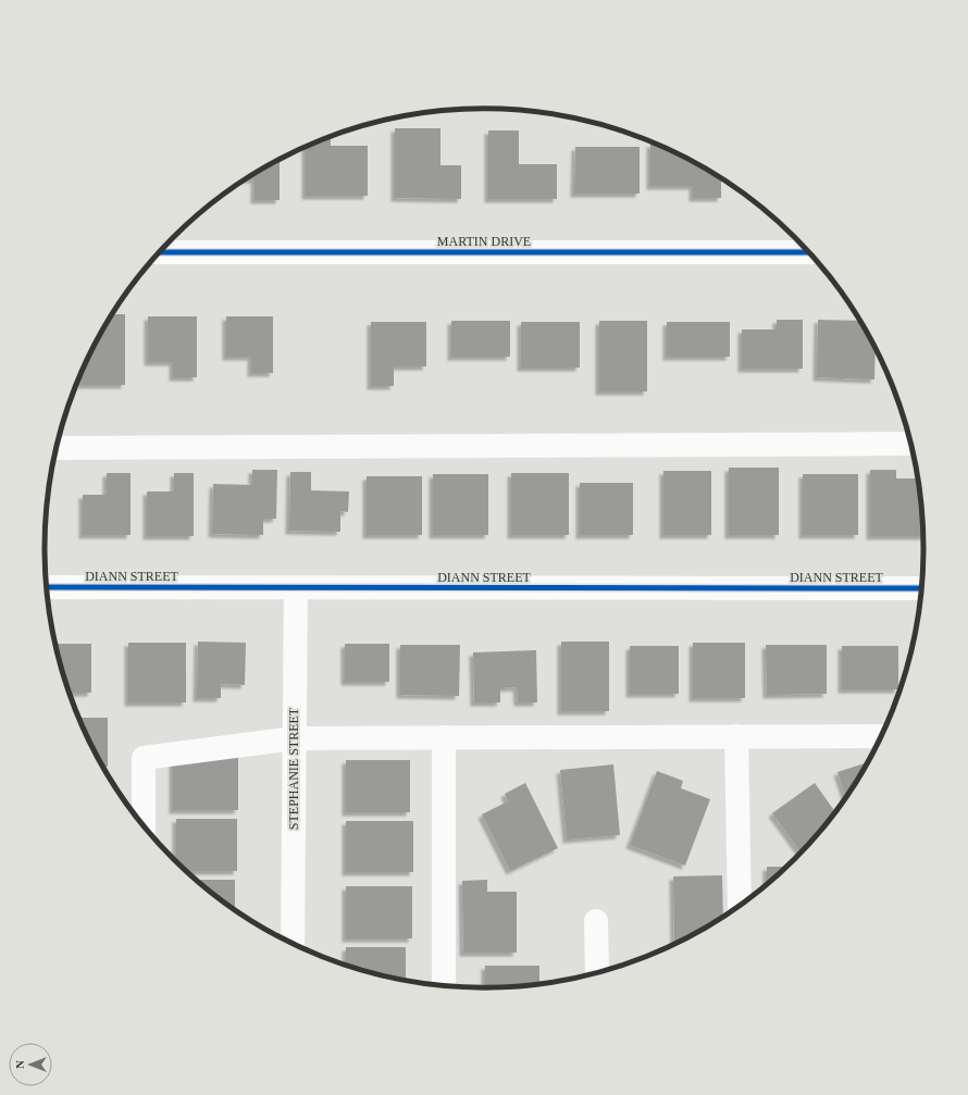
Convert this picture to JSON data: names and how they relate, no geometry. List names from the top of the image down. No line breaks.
{"streets":{"street":["MARTIN DRIVE","DIANN STREET","STEPHANIE STREET"]},"crossings":[["DIANN STREET","STEPHANIE STREET"]],"north":"left"}
